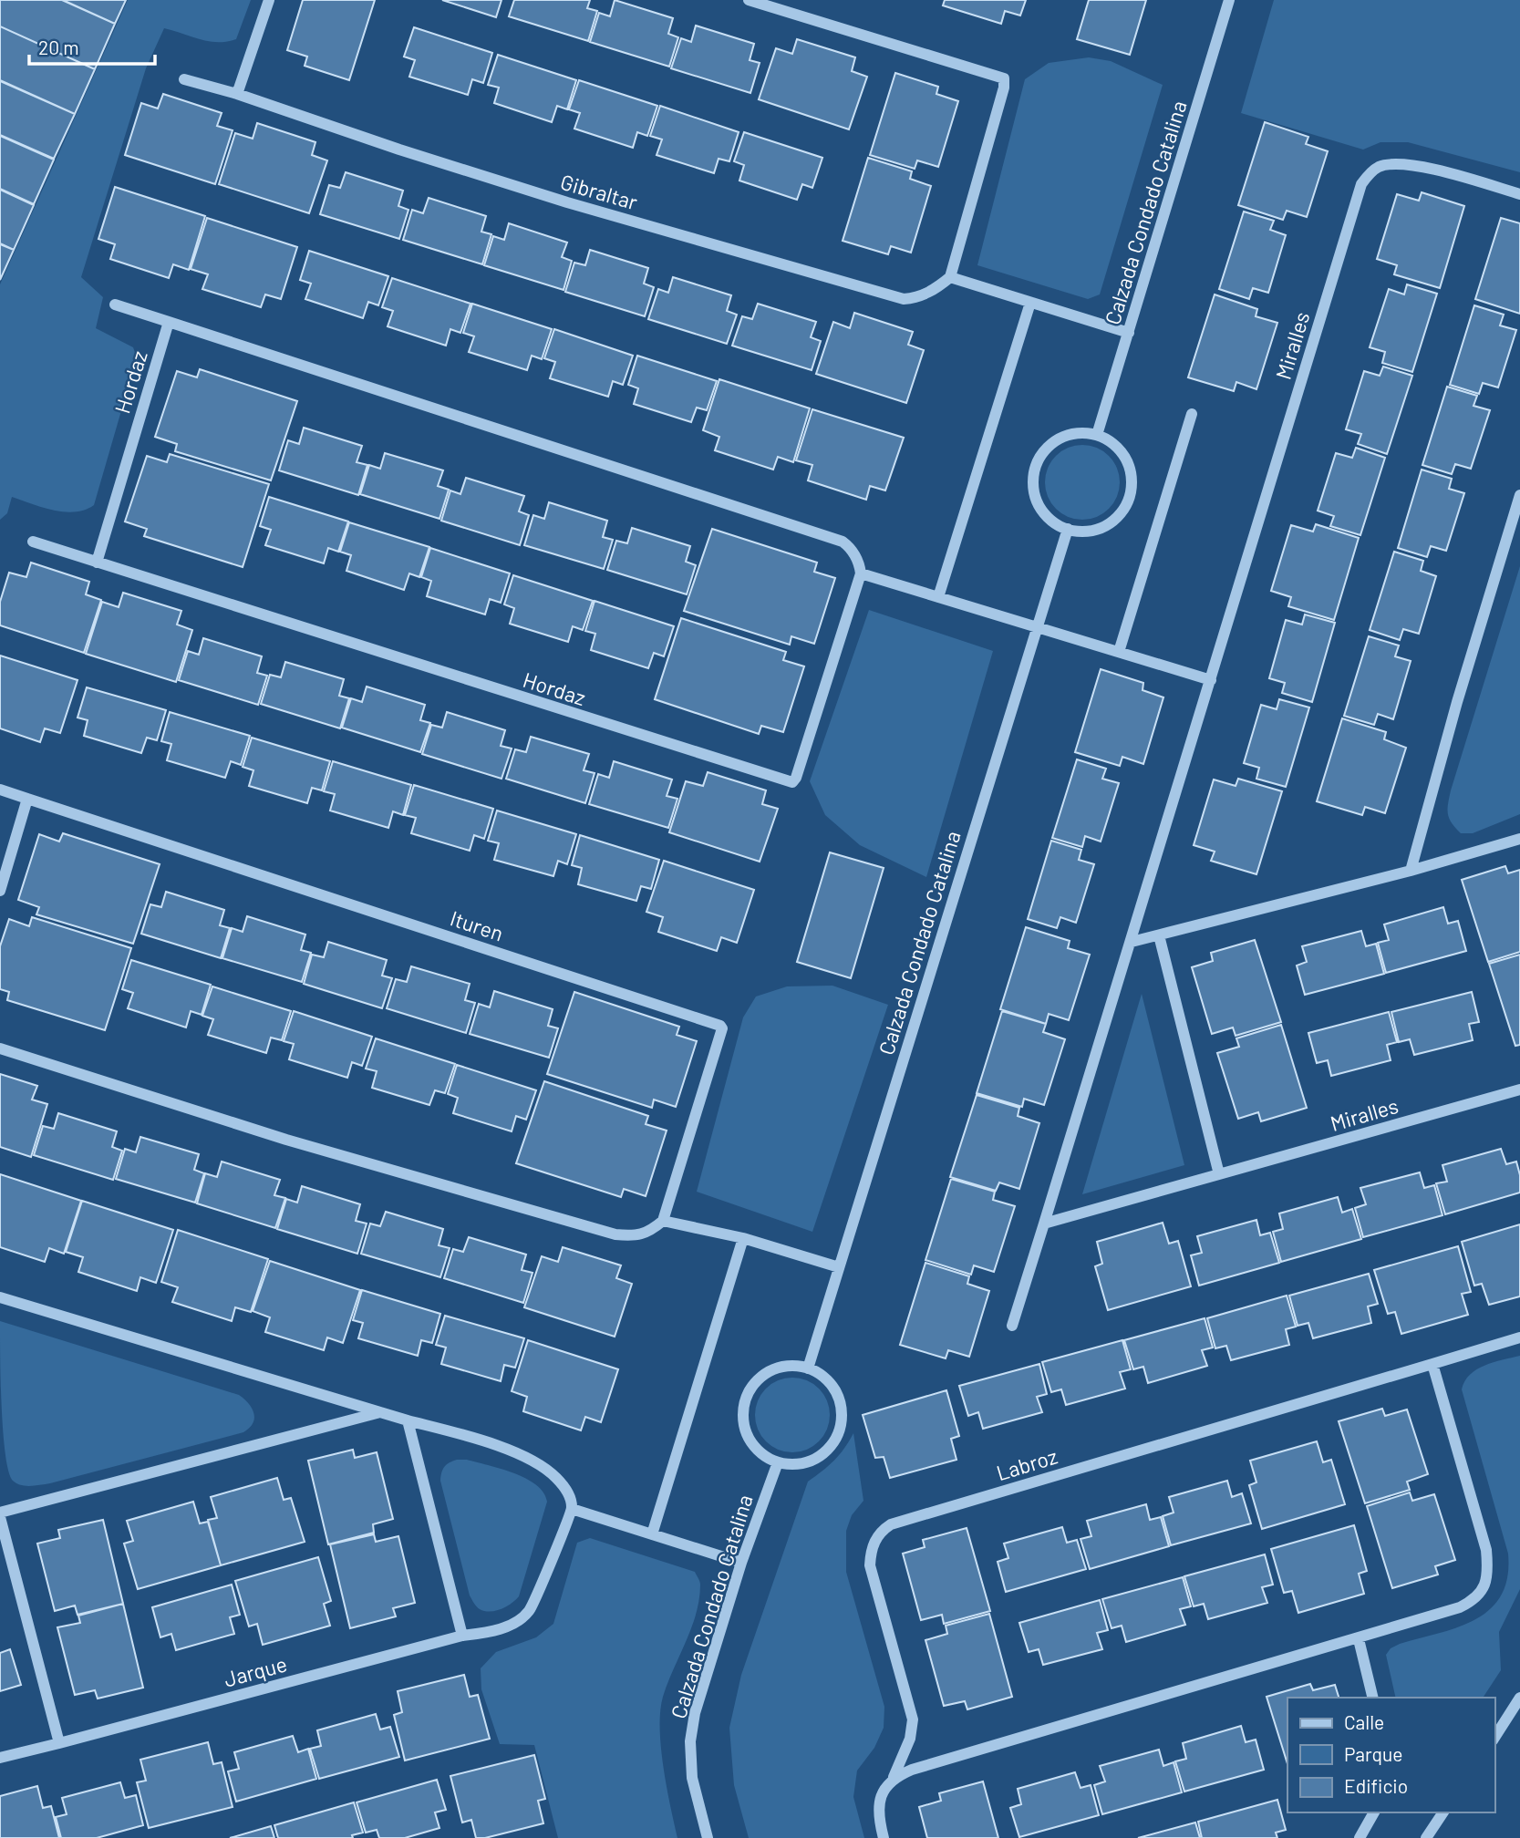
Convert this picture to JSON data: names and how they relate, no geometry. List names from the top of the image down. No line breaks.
{"streets":{"street":["Gibraltar","Calzada Condado Catalina","Miralles","Hordaz","Ituren","Labroz","Jarque"]},"legend":["Calle","Parque","Edificio"],"scale_bar":"20 m"}
